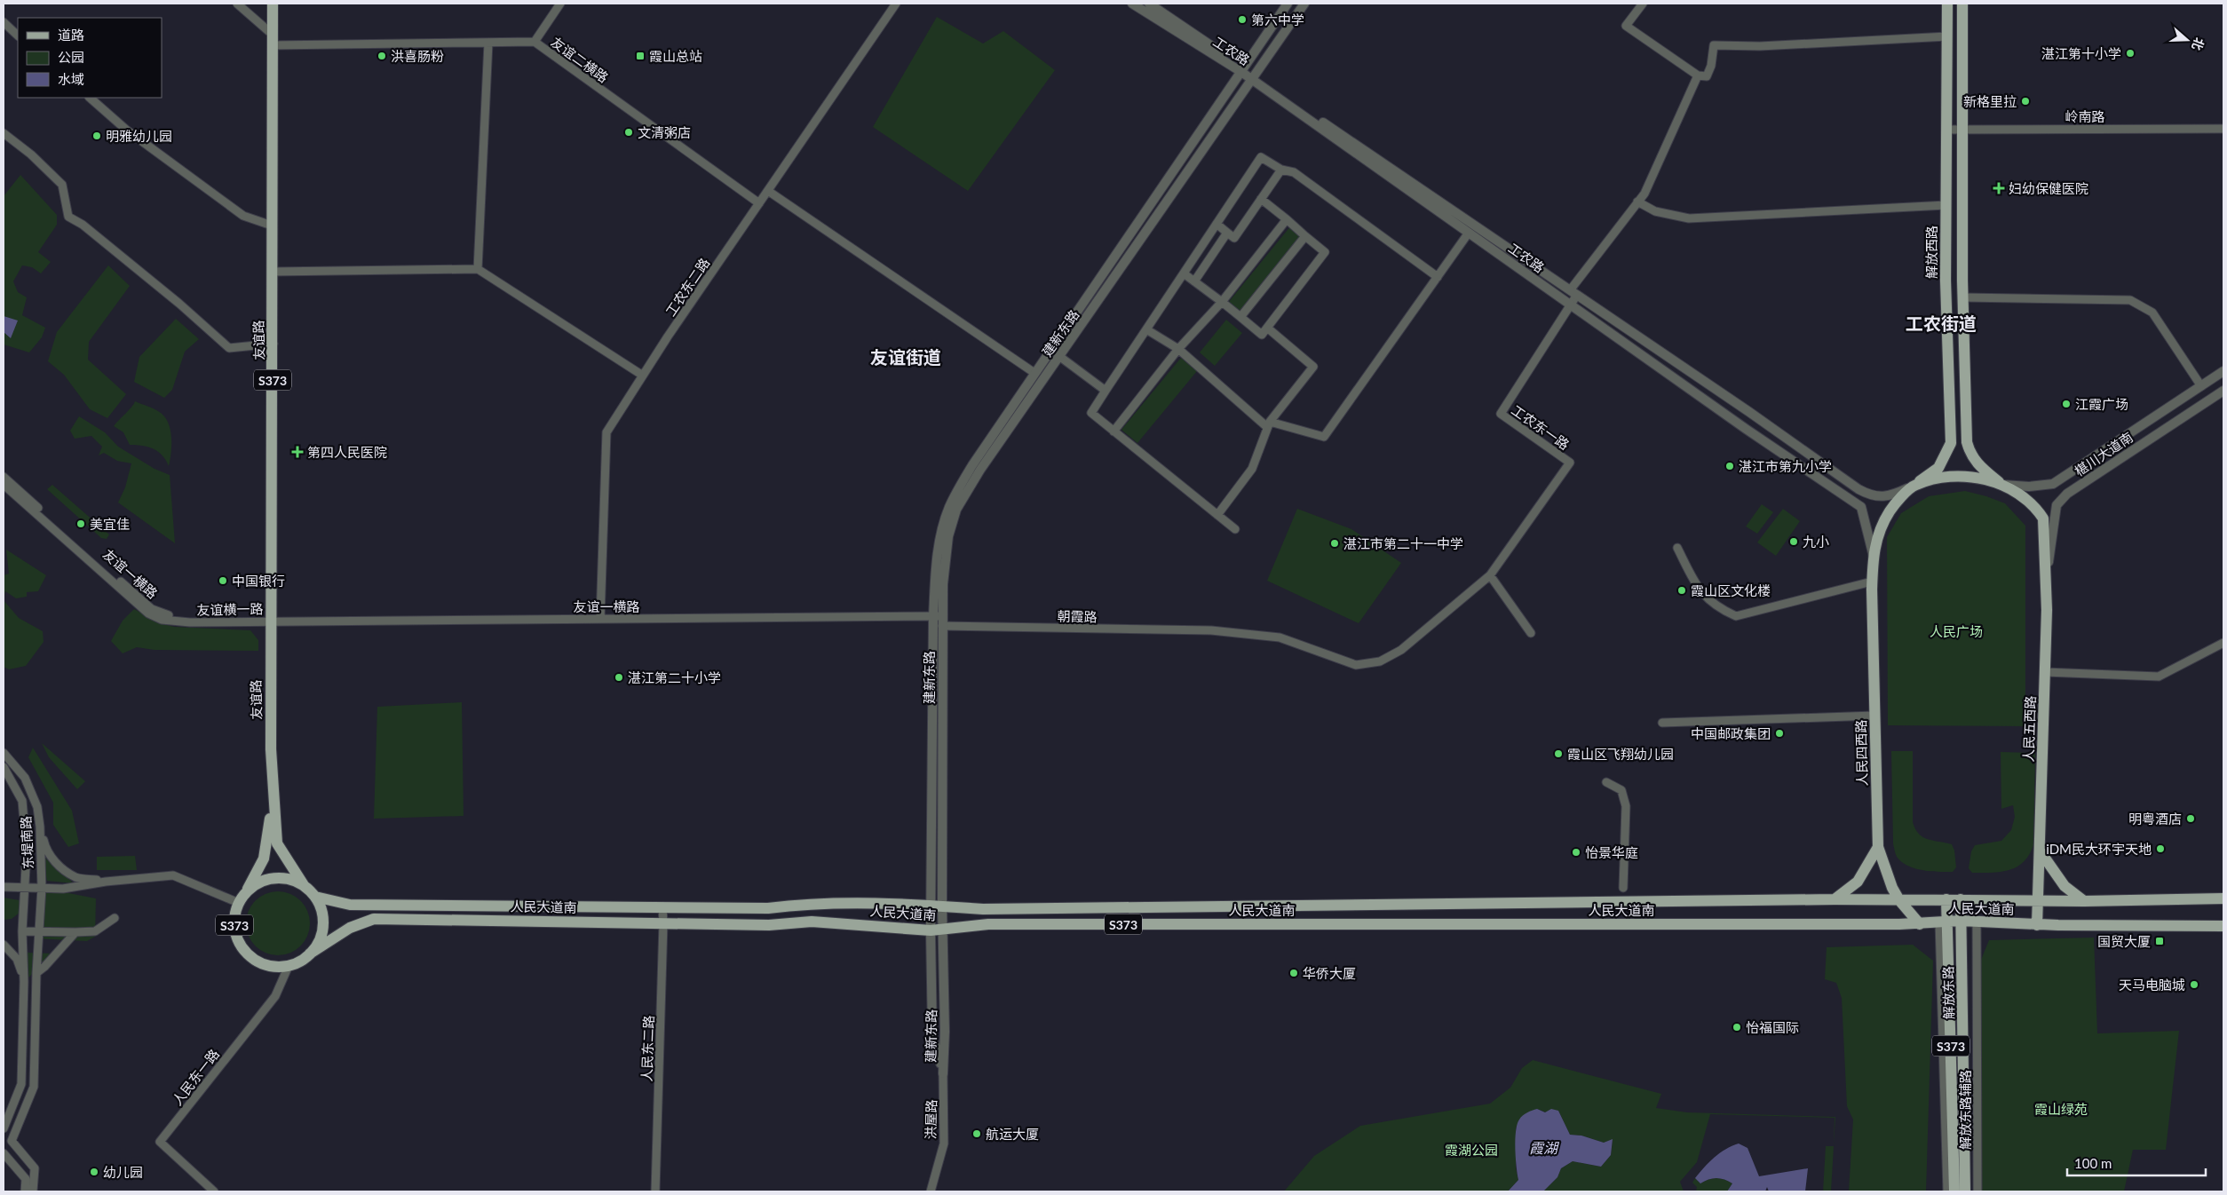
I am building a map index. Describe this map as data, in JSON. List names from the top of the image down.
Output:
{
  "streets": {
    "main road": [
      "解放西路",
      "友谊路",
      "S373",
      "人民五西路",
      "人民四西路",
      "人民大道南",
      "解放东路"
    ],
    "street": [
      "工农路",
      "友谊二横路",
      "岭南路",
      "工农东二路",
      "建新东路",
      "工农东一路",
      "椹川大道南",
      "友谊一横路",
      "友谊横一路",
      "朝霞路",
      "东堤南路",
      "人民东二路",
      "人民东一路",
      "解放东路辅路",
      "洪屋路"
    ]
  },
  "crossings": [
    ["工农路", "解放西路"],
    ["工农路", "建新东路"],
    ["工农路", "工农东一路"],
    ["工农路", "人民四西路"],
    ["友谊二横路", "工农东二路"],
    ["友谊二横路", "友谊路"],
    ["岭南路", "解放西路"],
    ["解放西路", "人民四西路"],
    ["工农东二路", "友谊一横路"],
    ["建新东路", "友谊一横路"],
    ["建新东路", "朝霞路"],
    ["建新东路", "人民大道南"],
    ["建新东路", "洪屋路"],
    ["友谊路", "S373"],
    ["友谊路", "友谊一横路"],
    ["友谊路", "友谊横一路"],
    ["友谊路", "人民大道南"],
    ["友谊路", "人民东一路"],
    ["S373", "人民大道南"],
    ["S373", "人民东一路"],
    ["工农东一路", "朝霞路"],
    ["椹川大道南", "人民五西路"],
    ["友谊一横路", "友谊横一路"],
    ["人民五西路", "人民大道南"],
    ["人民四西路", "人民大道南"],
    ["人民大道南", "解放东路"],
    ["人民大道南", "人民东二路"],
    ["人民大道南", "人民东一路"],
    ["人民大道南", "解放东路辅路"],
    ["解放东路", "解放东路辅路"]
  ],
  "districts": ["工农街道", "友谊街道"],
  "water": ["霞湖"],
  "parks": ["人民广场", "霞山绿苑", "霞湖公园"],
  "places": {
    "other": [
      "第六中学",
      "湛江第十小学",
      "洪喜肠粉",
      "新格里拉",
      "文清粥店",
      "明雅幼儿园",
      "江霞广场",
      "湛江市第九小学",
      "美宜佳",
      "九小",
      "湛江市第二十一中学",
      "中国银行",
      "霞山区文化楼",
      "湛江第二十小学",
      "中国邮政集团",
      "霞山区飞翔幼儿园",
      "明粤酒店",
      "iDM民大环宇天地",
      "怡景华庭",
      "华侨大厦",
      "天马电脑城",
      "怡福国际",
      "航运大厦",
      "幼儿园"
    ],
    "transit": ["霞山总站", "国贸大厦"],
    "health": ["妇幼保健医院", "第四人民医院"]
  },
  "legend": ["道路", "公园", "水域"],
  "scale_bar": "100 m",
  "north": "right"
}
